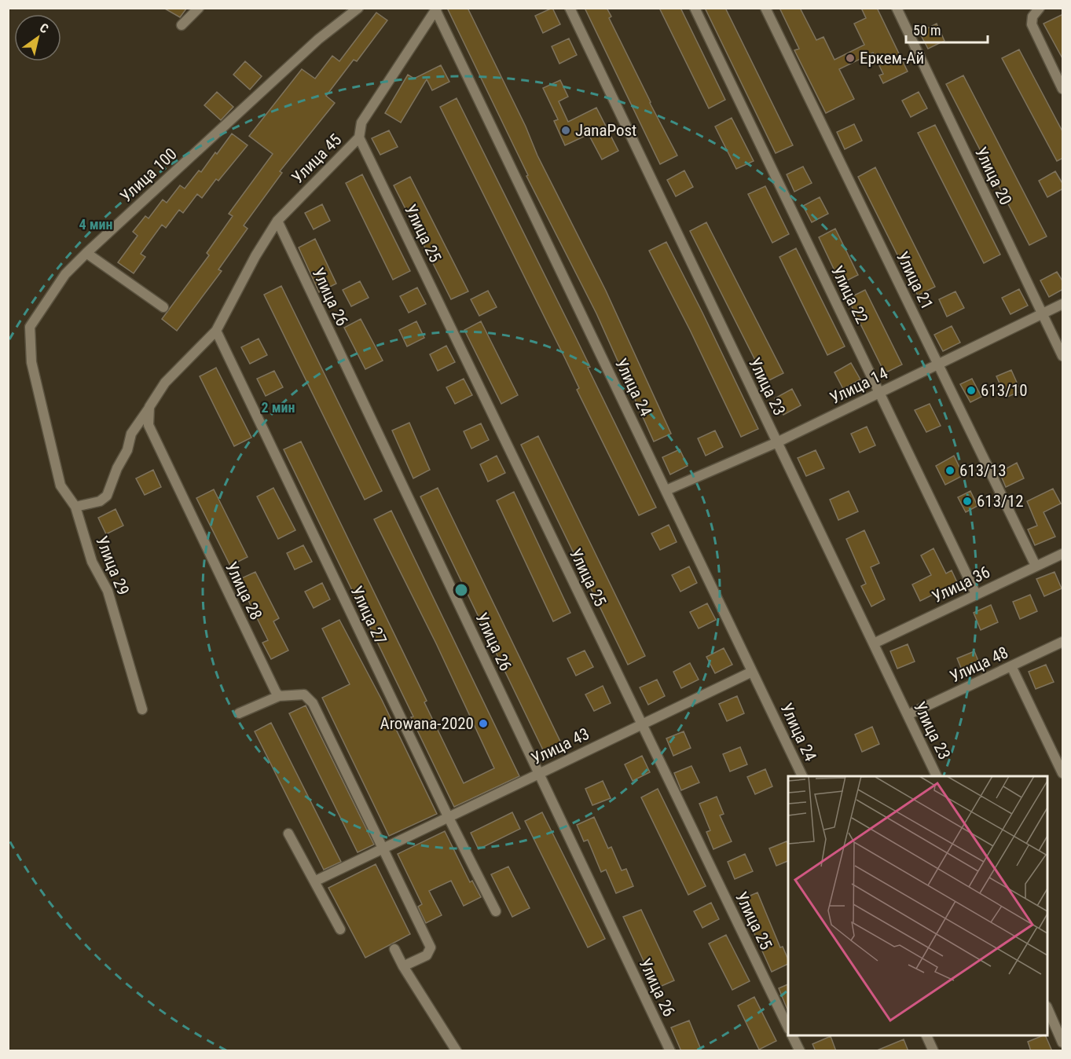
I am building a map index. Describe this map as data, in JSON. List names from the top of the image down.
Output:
{
  "streets": {
    "street": [
      "Улица 45",
      "Улица 100",
      "Улица 20",
      "Улица 25",
      "Улица 21",
      "Улица 22",
      "Улица 26",
      "Улица 14",
      "Улица 23",
      "Улица 24",
      "Улица 29",
      "Улица 36",
      "Улица 28",
      "Улица 27",
      "Улица 48",
      "Улица 43"
    ]
  },
  "crossings": [
    ["Улица 45", "Улица 25"],
    ["Улица 45", "Улица 26"],
    ["Улица 45", "Улица 24"],
    ["Улица 45", "Улица 27"],
    ["Улица 100", "Улица 29"],
    ["Улица 20", "Улица 14"],
    ["Улица 25", "Улица 43"],
    ["Улица 21", "Улица 14"],
    ["Улица 21", "Улица 36"],
    ["Улица 22", "Улица 14"],
    ["Улица 22", "Улица 36"],
    ["Улица 26", "Улица 43"],
    ["Улица 14", "Улица 23"],
    ["Улица 14", "Улица 24"],
    ["Улица 23", "Улица 36"],
    ["Улица 23", "Улица 48"],
    ["Улица 24", "Улица 43"],
    ["Улица 27", "Улица 43"]
  ],
  "places": [
    "Еркем-Ай",
    "JanaPost",
    "613/10",
    "613/13",
    "613/12",
    "Arowana-2020"
  ],
  "scale_bar": "50 m",
  "north": "top right",
  "rings": ["4 мин", "2 мин"]
}
